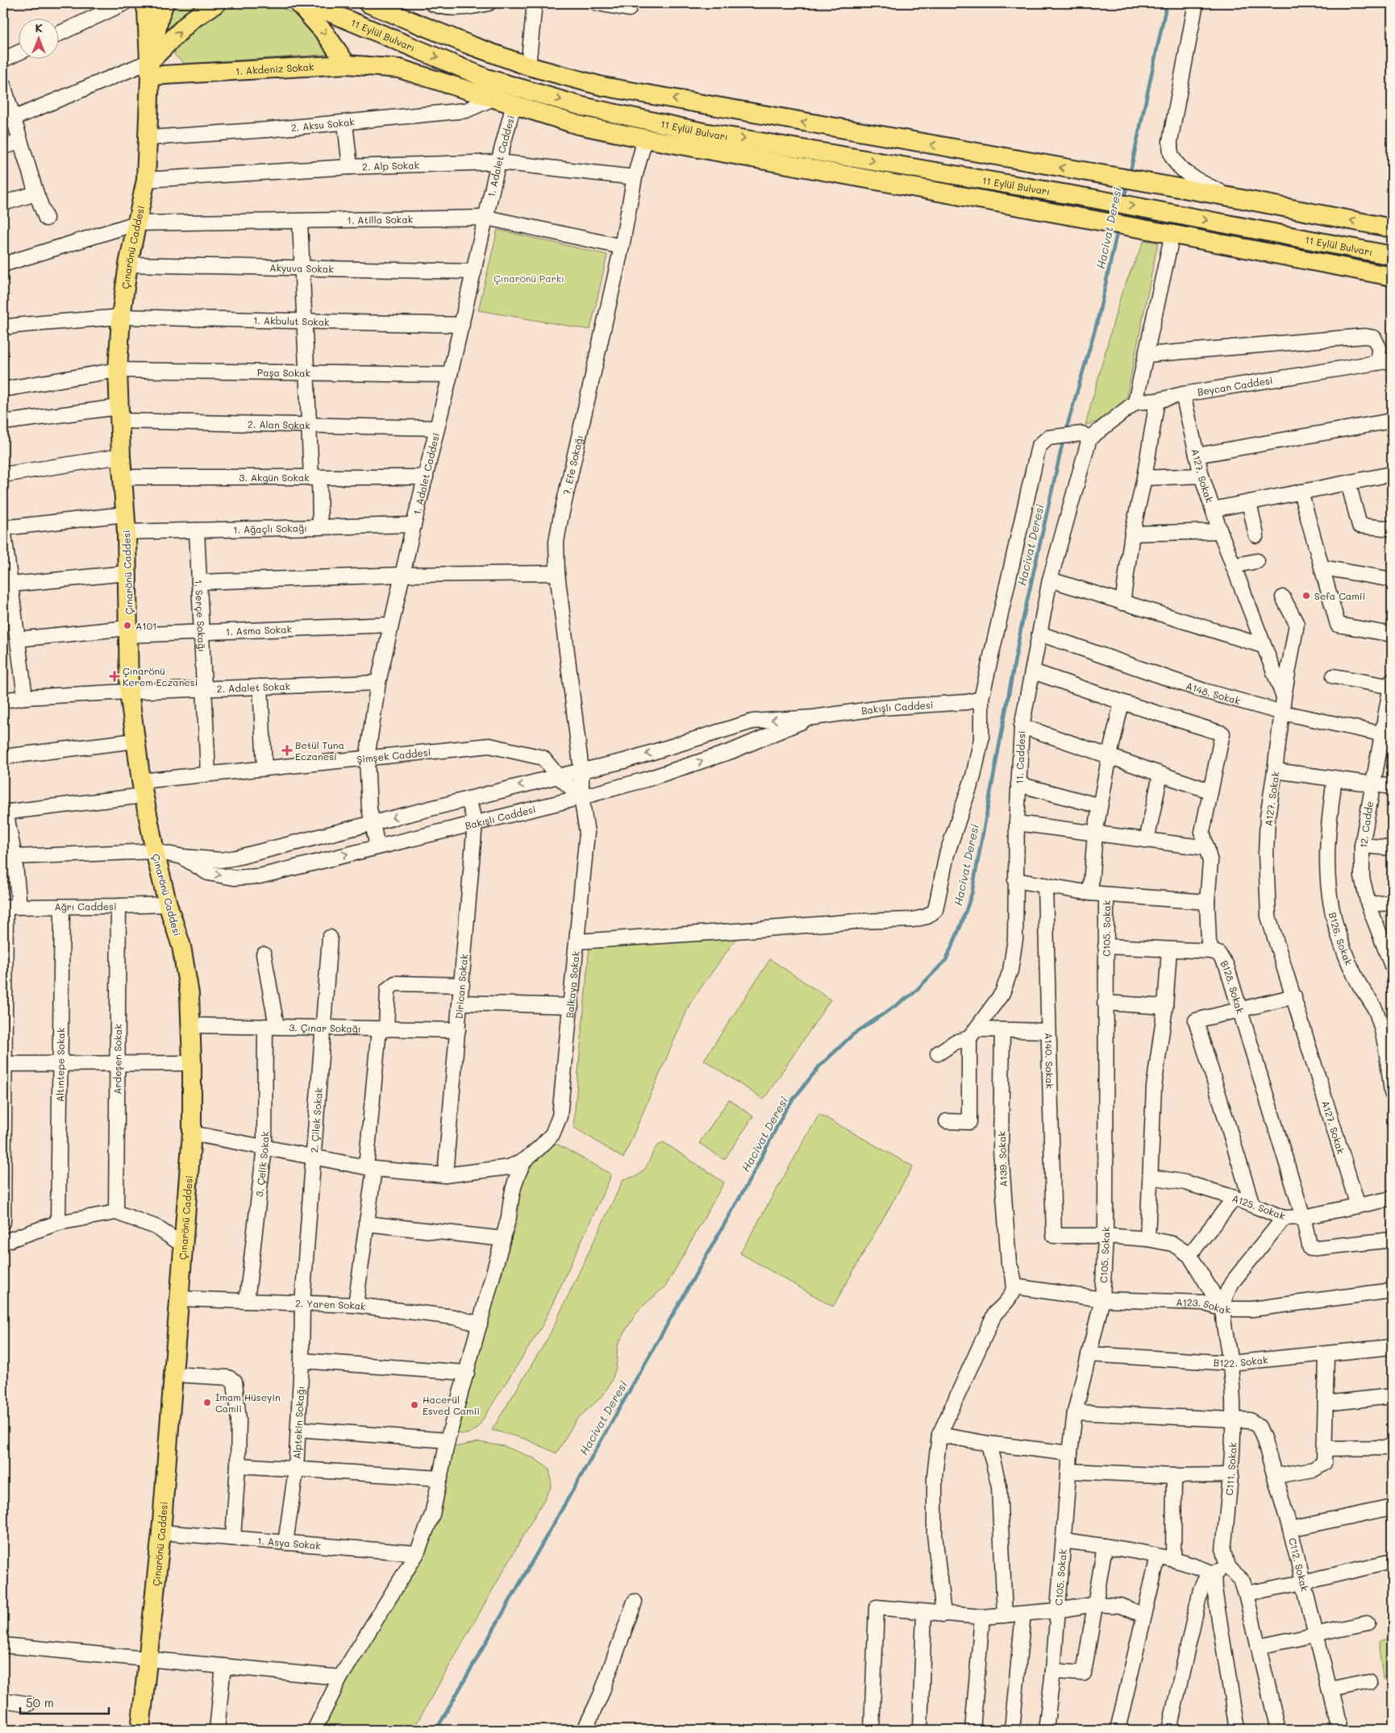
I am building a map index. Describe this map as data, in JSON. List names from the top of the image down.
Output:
{
  "streets": {
    "main road": ["11 Eylül Bulvarı", "1. Akdeniz Sokak", "Çınarönü Caddesi"],
    "street": [
      "2. Aksu Sokak",
      "1. Adalet Caddesi",
      "2. Alp Sokak",
      "1. Atilla Sokak",
      "Akyuva Sokak",
      "1. Akbulut Sokak",
      "Paşa Sokak",
      "Beycan Caddesi",
      "2. Alan Sokak",
      "7. Efe Sokağı",
      "A127. Sokak",
      "3. Akgün Sokak",
      "1. Ağaçlı Sokağı",
      "1. Serçe Sokağı",
      "1. Asma Sokak",
      "2. Adalet Sokak",
      "A148. Sokak",
      "Bakışlı Caddesi",
      "Şimşek Caddesi",
      "11. Caddesi",
      "12. Cadde",
      "Ağrı Caddesi",
      "C105. Sokak",
      "B126. Sokak",
      "Balkaya Sokak",
      "Dirican Sokak",
      "B128. Sokak",
      "3. Çınar Sokağı",
      "Ardeşen Sokak",
      "A140. Sokak",
      "Altıntepe Sokak",
      "2. Çilek Sokak",
      "A139. Sokak",
      "3. Çelik Sokak",
      "A125. Sokak",
      "2. Yaren Sokak",
      "A123. Sokak",
      "B122. Sokak",
      "Alptekin Sokağı",
      "C111. Sokak",
      "1. Asya Sokak",
      "C112. Sokak"
    ]
  },
  "crossings": [
    ["1. Akdeniz Sokak", "2. Aksu Sokak"],
    ["1. Akdeniz Sokak", "1. Adalet Caddesi"],
    ["1. Akdeniz Sokak", "Çınarönü Caddesi"],
    ["1. Akdeniz Sokak", "7. Efe Sokağı"],
    ["2. Aksu Sokak", "Çınarönü Caddesi"],
    ["1. Adalet Caddesi", "2. Alp Sokak"],
    ["1. Adalet Caddesi", "1. Atilla Sokak"],
    ["1. Adalet Caddesi", "Akyuva Sokak"],
    ["1. Adalet Caddesi", "1. Akbulut Sokak"],
    ["1. Adalet Caddesi", "Paşa Sokak"],
    ["1. Adalet Caddesi", "2. Alan Sokak"],
    ["1. Adalet Caddesi", "3. Akgün Sokak"],
    ["1. Adalet Caddesi", "1. Ağaçlı Sokağı"],
    ["1. Adalet Caddesi", "1. Asma Sokak"],
    ["1. Adalet Caddesi", "2. Adalet Sokak"],
    ["1. Adalet Caddesi", "Bakışlı Caddesi"],
    ["1. Adalet Caddesi", "Şimşek Caddesi"],
    ["2. Alp Sokak", "Çınarönü Caddesi"],
    ["2. Alp Sokak", "7. Efe Sokağı"],
    ["1. Atilla Sokak", "Çınarönü Caddesi"],
    ["1. Atilla Sokak", "7. Efe Sokağı"],
    ["Çınarönü Caddesi", "Akyuva Sokak"],
    ["Çınarönü Caddesi", "1. Akbulut Sokak"],
    ["Çınarönü Caddesi", "Paşa Sokak"],
    ["Çınarönü Caddesi", "2. Alan Sokak"],
    ["Çınarönü Caddesi", "3. Akgün Sokak"],
    ["Çınarönü Caddesi", "1. Ağaçlı Sokağı"],
    ["Çınarönü Caddesi", "1. Asma Sokak"],
    ["Çınarönü Caddesi", "2. Adalet Sokak"],
    ["Çınarönü Caddesi", "Bakışlı Caddesi"],
    ["Çınarönü Caddesi", "Şimşek Caddesi"],
    ["Çınarönü Caddesi", "Ağrı Caddesi"],
    ["Çınarönü Caddesi", "3. Çınar Sokağı"],
    ["Çınarönü Caddesi", "2. Yaren Sokak"],
    ["Çınarönü Caddesi", "1. Asya Sokak"],
    ["Beycan Caddesi", "A127. Sokak"],
    ["7. Efe Sokağı", "Bakışlı Caddesi"],
    ["7. Efe Sokağı", "Şimşek Caddesi"],
    ["7. Efe Sokağı", "Balkaya Sokak"],
    ["A127. Sokak", "A148. Sokak"],
    ["A127. Sokak", "A125. Sokak"],
    ["1. Ağaçlı Sokağı", "1. Serçe Sokağı"],
    ["1. Serçe Sokağı", "1. Asma Sokak"],
    ["1. Serçe Sokağı", "2. Adalet Sokak"],
    ["1. Serçe Sokağı", "Şimşek Caddesi"],
    ["A148. Sokak", "11. Caddesi"],
    ["A148. Sokak", "12. Cadde"],
    ["Bakışlı Caddesi", "Şimşek Caddesi"],
    ["Bakışlı Caddesi", "Balkaya Sokak"],
    ["Bakışlı Caddesi", "Dirican Sokak"],
    ["Şimşek Caddesi", "Balkaya Sokak"],
    ["Ağrı Caddesi", "Ardeşen Sokak"],
    ["Ağrı Caddesi", "Altıntepe Sokak"],
    ["C105. Sokak", "A140. Sokak"],
    ["C105. Sokak", "A123. Sokak"],
    ["C105. Sokak", "B122. Sokak"],
    ["C105. Sokak", "C112. Sokak"],
    ["Dirican Sokak", "3. Çınar Sokağı"],
    ["B128. Sokak", "A125. Sokak"],
    ["3. Çınar Sokağı", "2. Çilek Sokak"],
    ["3. Çınar Sokağı", "3. Çelik Sokak"],
    ["2. Çilek Sokak", "2. Yaren Sokak"],
    ["2. Çilek Sokak", "Alptekin Sokağı"],
    ["A139. Sokak", "A123. Sokak"],
    ["3. Çelik Sokak", "2. Yaren Sokak"],
    ["A125. Sokak", "C111. Sokak"],
    ["2. Yaren Sokak", "Alptekin Sokağı"],
    ["A123. Sokak", "C111. Sokak"],
    ["B122. Sokak", "C111. Sokak"],
    ["Alptekin Sokağı", "1. Asya Sokak"],
    ["C111. Sokak", "C112. Sokak"]
  ],
  "water": ["Hacivat Deresi"],
  "parks": ["Çınarönü Parkı"],
  "places": {
    "other": [
      "Sefa Camii",
      "A101",
      "İmam Hüseyin Camii",
      "Hacerül Esved Camii"
    ],
    "health": ["Çınarönü Kerem Eczanesi", "Betül Tuna Eczanesi"]
  },
  "scale_bar": "50 m",
  "north": "top"
}
